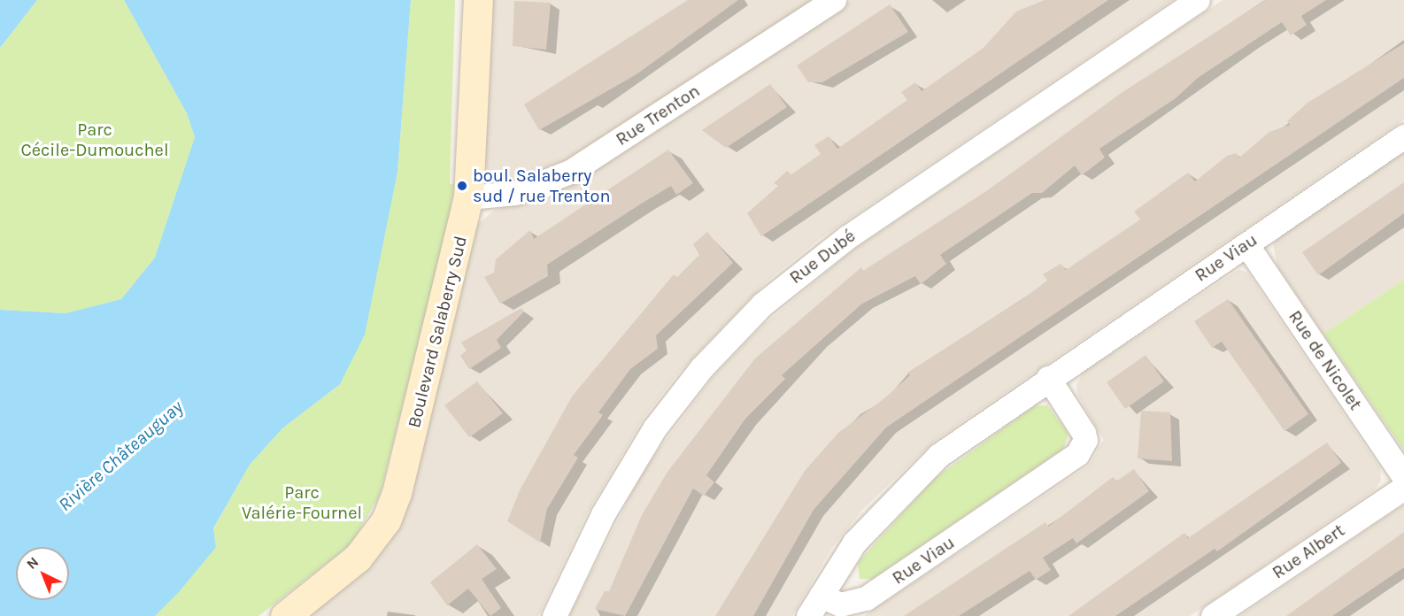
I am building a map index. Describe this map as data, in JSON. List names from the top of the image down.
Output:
{
  "streets": {
    "street": [
      "Rue Trenton",
      "Rue Dubé",
      "Rue Viau",
      "Boulevard Salaberry Sud",
      "Rue de Nicolet",
      "Rue Albert"
    ]
  },
  "crossings": [
    ["Rue Trenton", "Boulevard Salaberry Sud"],
    ["Rue Viau", "Rue de Nicolet"]
  ],
  "water": ["Rivière Châteauguay"],
  "parks": ["Parc Cécile-Dumouchel", "Parc Valérie-Fournel"],
  "places": ["boul. Salaberry sud / rue Trenton"],
  "north": "top left"
}
